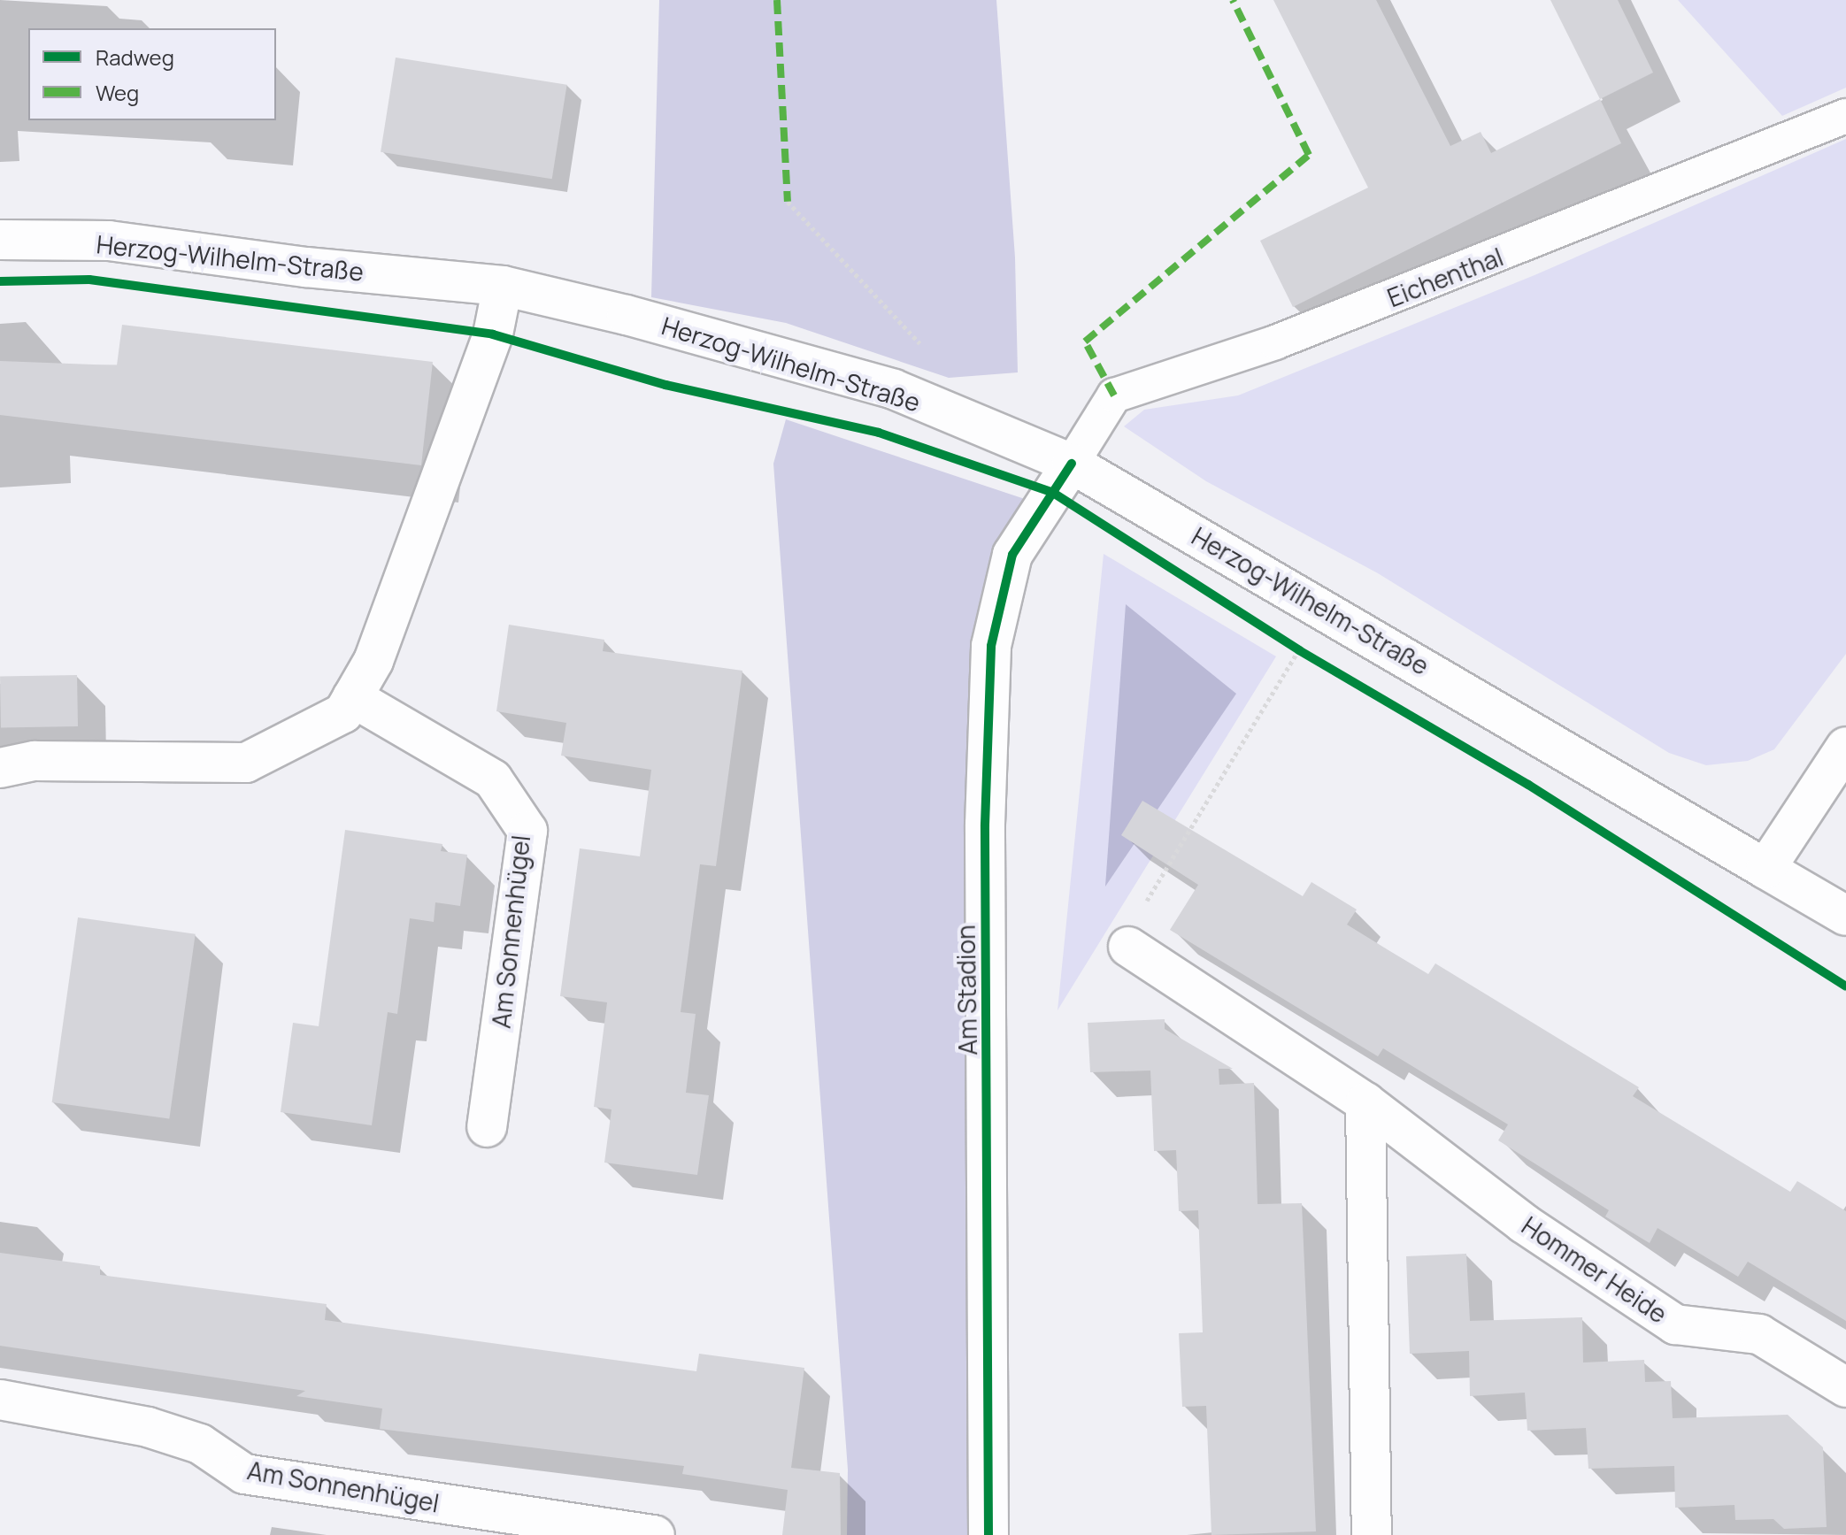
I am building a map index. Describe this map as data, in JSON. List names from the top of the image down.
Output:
{
  "streets": {
    "street": [
      "Herzog-Wilhelm-Straße",
      "Am Sonnenhügel",
      "Am Stadion",
      "Hommer Heide"
    ],
    "lane": ["Eichenthal"]
  },
  "crossings": [
    ["Herzog-Wilhelm-Straße", "Eichenthal"],
    ["Herzog-Wilhelm-Straße", "Am Stadion"],
    ["Eichenthal", "Am Stadion"]
  ],
  "legend": ["Radweg", "Weg"]
}
